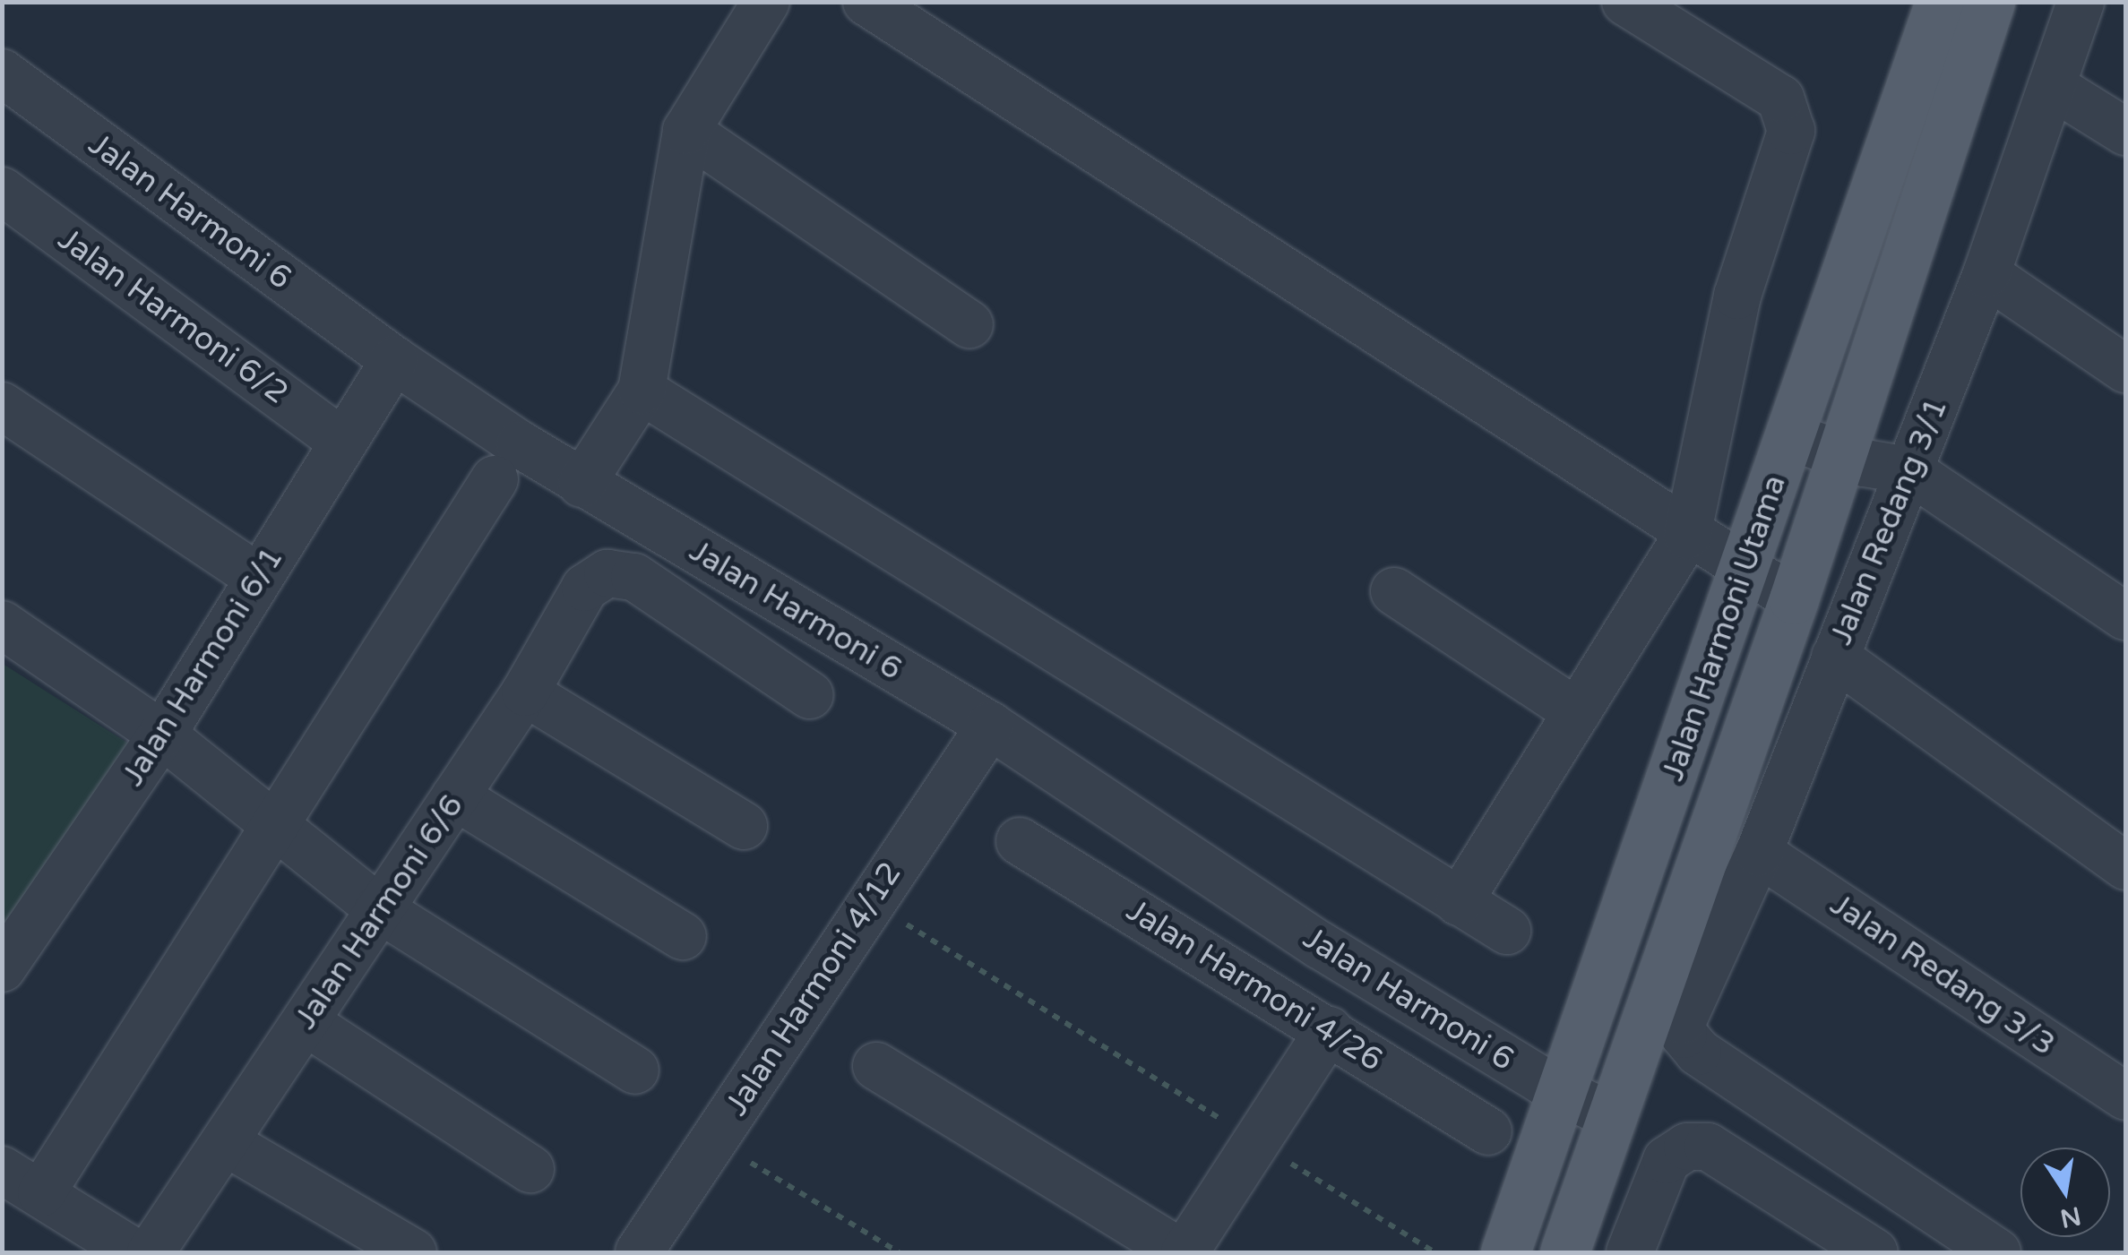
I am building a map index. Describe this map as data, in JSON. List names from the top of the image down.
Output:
{
  "streets": {
    "main road": ["Jalan Harmoni Utama"],
    "street": [
      "Jalan Harmoni 6",
      "Jalan Harmoni 6/2",
      "Jalan Redang 3/1",
      "Jalan Harmoni 6/1",
      "Jalan Harmoni 6/6",
      "Jalan Redang 3/3",
      "Jalan Harmoni 4/26",
      "Jalan Harmoni 4/12"
    ]
  },
  "crossings": [
    ["Jalan Harmoni 6", "Jalan Harmoni Utama"],
    ["Jalan Harmoni 6", "Jalan Harmoni 6/1"],
    ["Jalan Harmoni 6", "Jalan Harmoni 4/12"],
    ["Jalan Harmoni 6/2", "Jalan Harmoni 6/1"],
    ["Jalan Redang 3/1", "Jalan Redang 3/3"]
  ],
  "north": "bottom"
}
